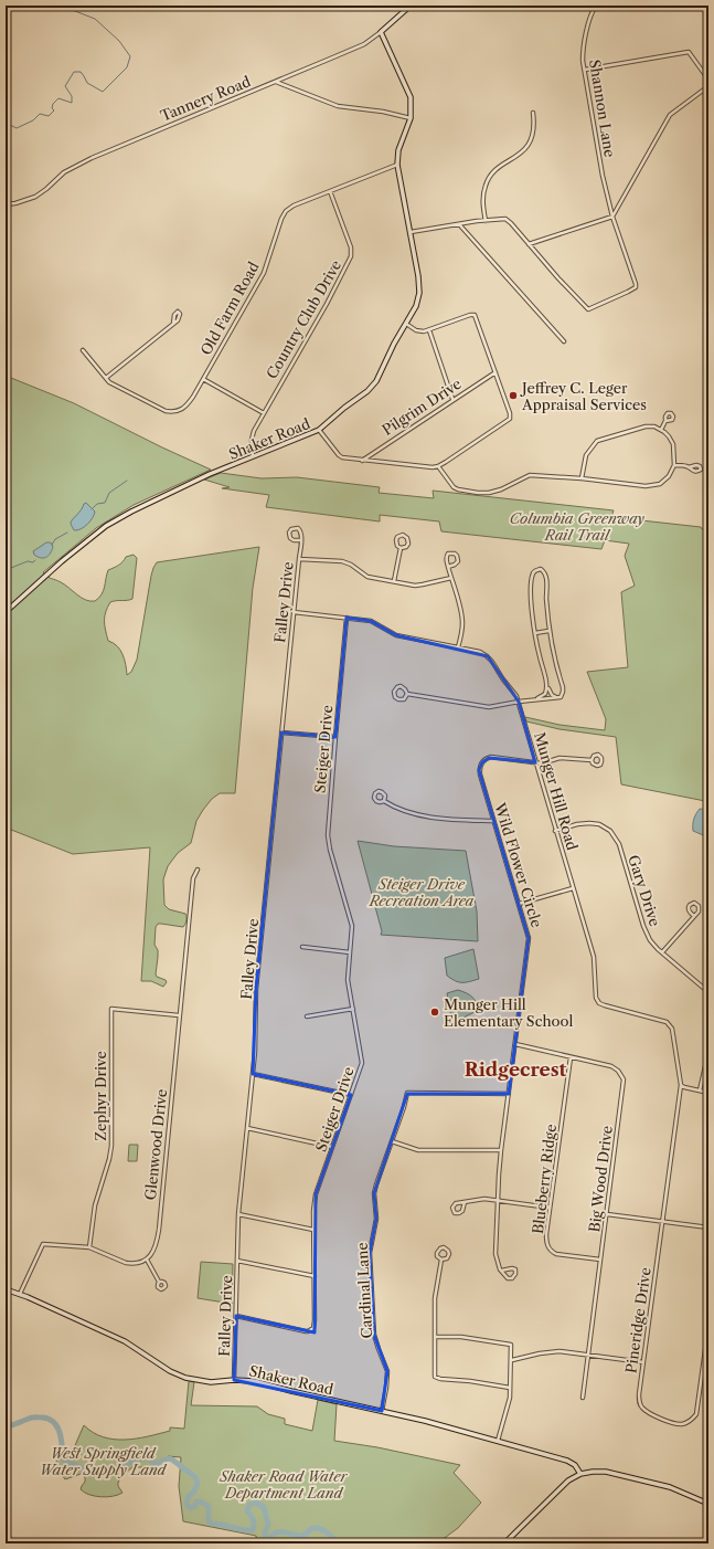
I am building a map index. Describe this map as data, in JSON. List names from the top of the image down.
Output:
{
  "streets": {
    "street": [
      "Tannery Road",
      "Shannon Lane",
      "Old Farm Road",
      "Country Club Drive",
      "Pilgrim Drive",
      "Shaker Road",
      "Falley Drive",
      "Steiger Drive",
      "Munger Hill Road",
      "Wild Flower Circle",
      "Gary Drive",
      "Zephyr Drive",
      "Glenwood Drive",
      "Blueberry Ridge",
      "Big Wood Drive",
      "Cardinal Lane",
      "Pineridge Drive"
    ]
  },
  "crossings": [
    ["Tannery Road", "Shaker Road"],
    ["Old Farm Road", "Country Club Drive"],
    ["Old Farm Road", "Shaker Road"],
    ["Country Club Drive", "Shaker Road"],
    ["Shaker Road", "Falley Drive"],
    ["Shaker Road", "Cardinal Lane"],
    ["Falley Drive", "Steiger Drive"],
    ["Falley Drive", "Munger Hill Road"],
    ["Steiger Drive", "Munger Hill Road"],
    ["Munger Hill Road", "Wild Flower Circle"],
    ["Munger Hill Road", "Gary Drive"],
    ["Munger Hill Road", "Pineridge Drive"],
    ["Wild Flower Circle", "Big Wood Drive"],
    ["Wild Flower Circle", "Cardinal Lane"],
    ["Zephyr Drive", "Glenwood Drive"],
    ["Blueberry Ridge", "Big Wood Drive"]
  ],
  "districts": ["Ridgecrest"],
  "parks": [
    "Columbia Greenway Rail Trail",
    "Steiger Drive Recreation Area",
    "West Springfield Water Supply Land",
    "Shaker Road Water Department Land"
  ],
  "places": ["Jeffrey C. Leger Appraisal Services", "Munger Hill Elementary School"]
}
